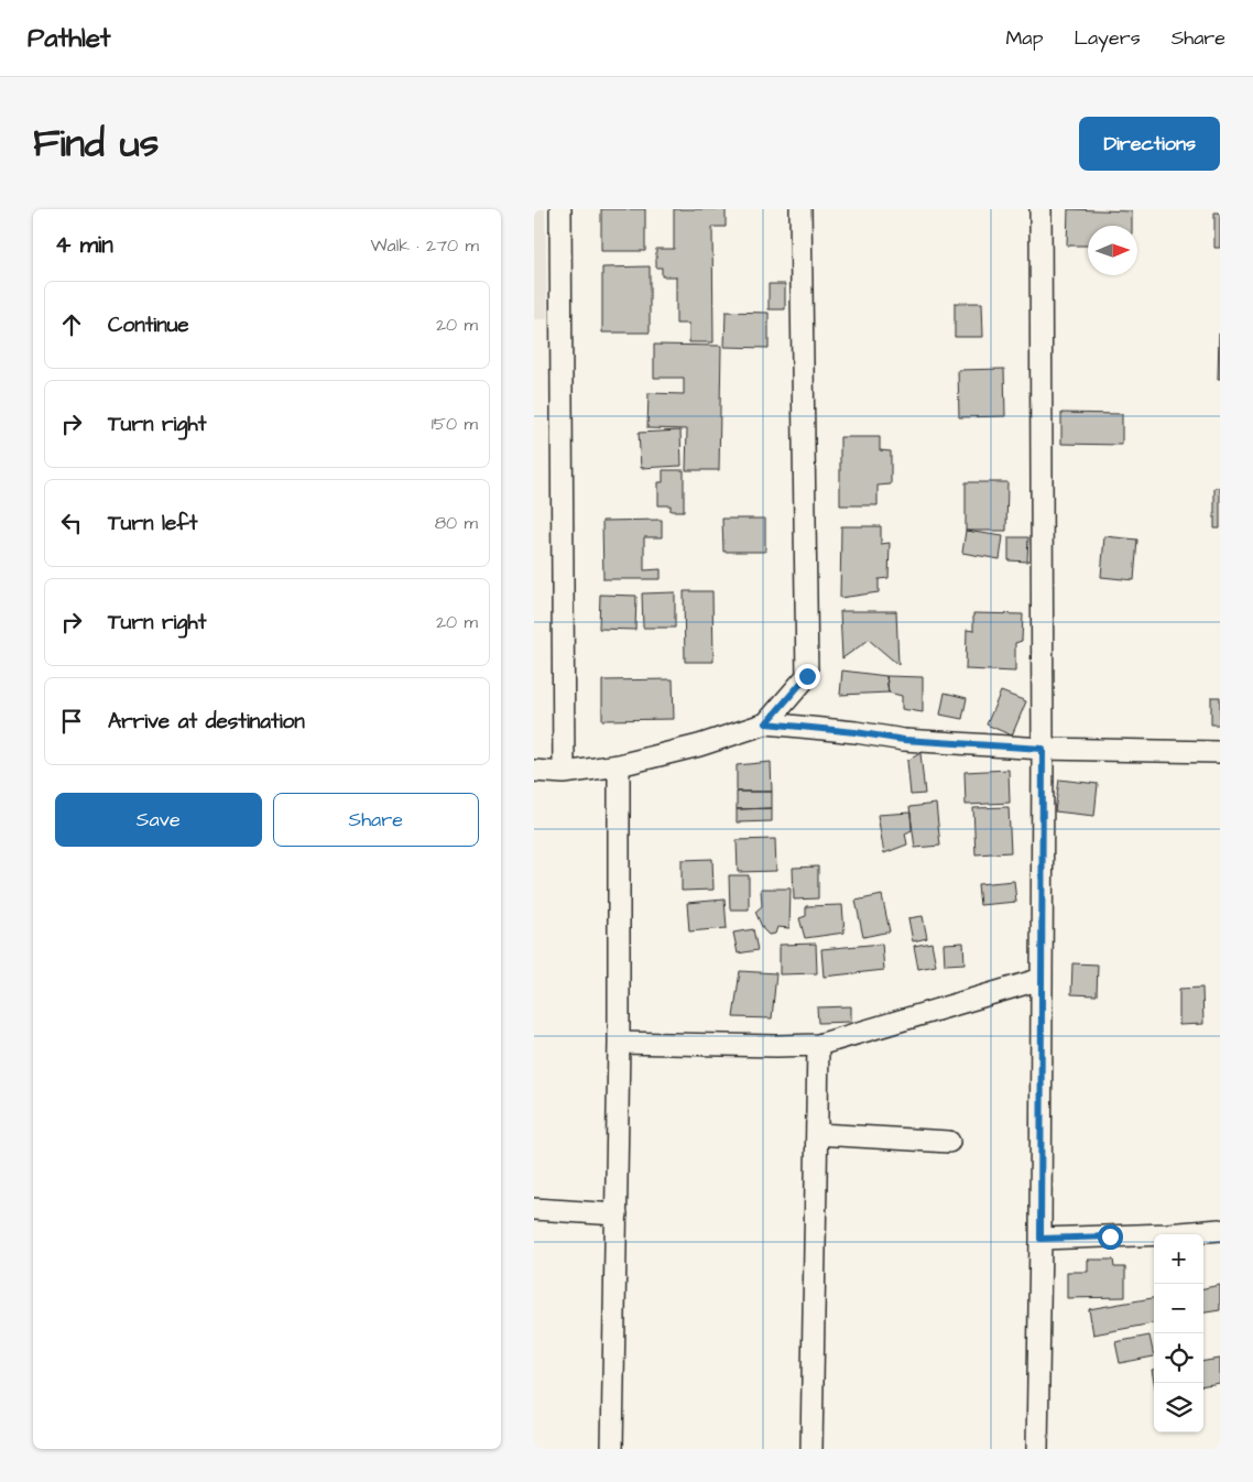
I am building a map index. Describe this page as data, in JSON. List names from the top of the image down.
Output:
{
  "north": "right",
  "page": {
    "header": "Pathlet",
    "nav": ["Map", "Layers", "Share"],
    "title": "Find us",
    "buttons": [
      "Directions",
      ["Save", "Share"]
    ],
    "heading": ["4 min", "Walk · 270 m"],
    "list": [
      ["Continue", "20 m"],
      ["Turn right", "150 m"],
      ["Turn left", "80 m"],
      ["Turn right", "20 m"],
      "Arrive at destination"
    ],
    "map_buttons": ["+", "−"]
  }
}
